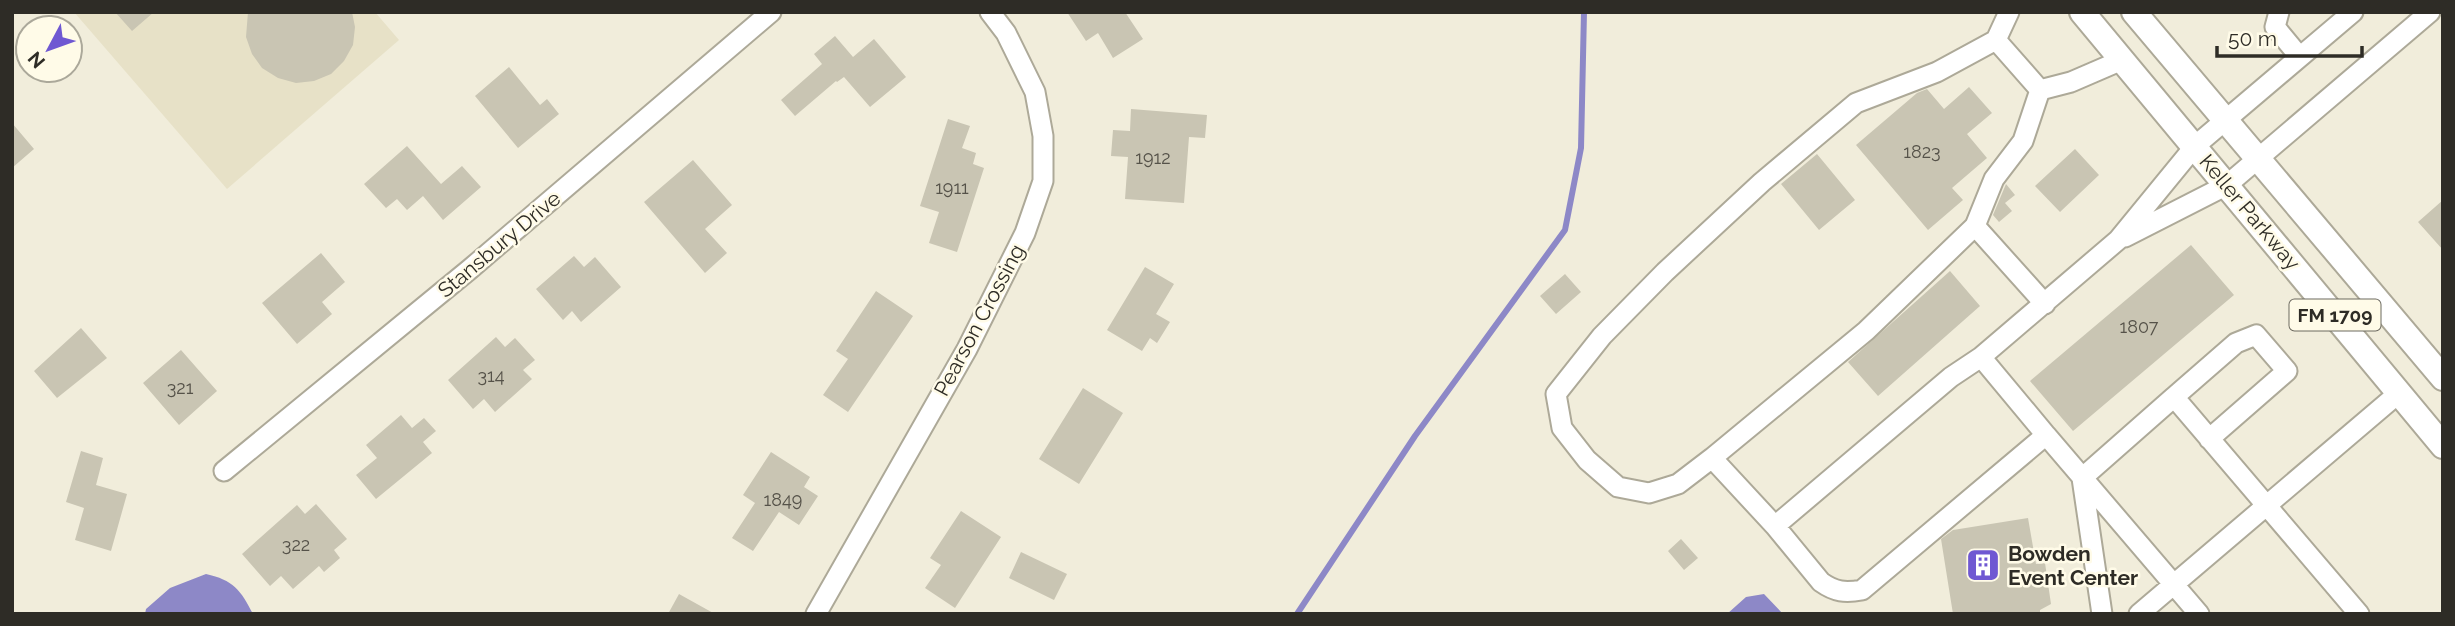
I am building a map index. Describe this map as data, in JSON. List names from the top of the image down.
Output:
{
  "streets": {
    "main road": ["Keller Parkway", "FM 1709"],
    "street": ["Stansbury Drive", "Pearson Crossing"]
  },
  "places": {
    "building": ["Bowden Event Center"]
  },
  "house_numbers": [
    "1823",
    "1912",
    "1911",
    "1807",
    "314",
    "321",
    "1849",
    "322"
  ],
  "scale_bar": "50 m",
  "north": "bottom left"
}
